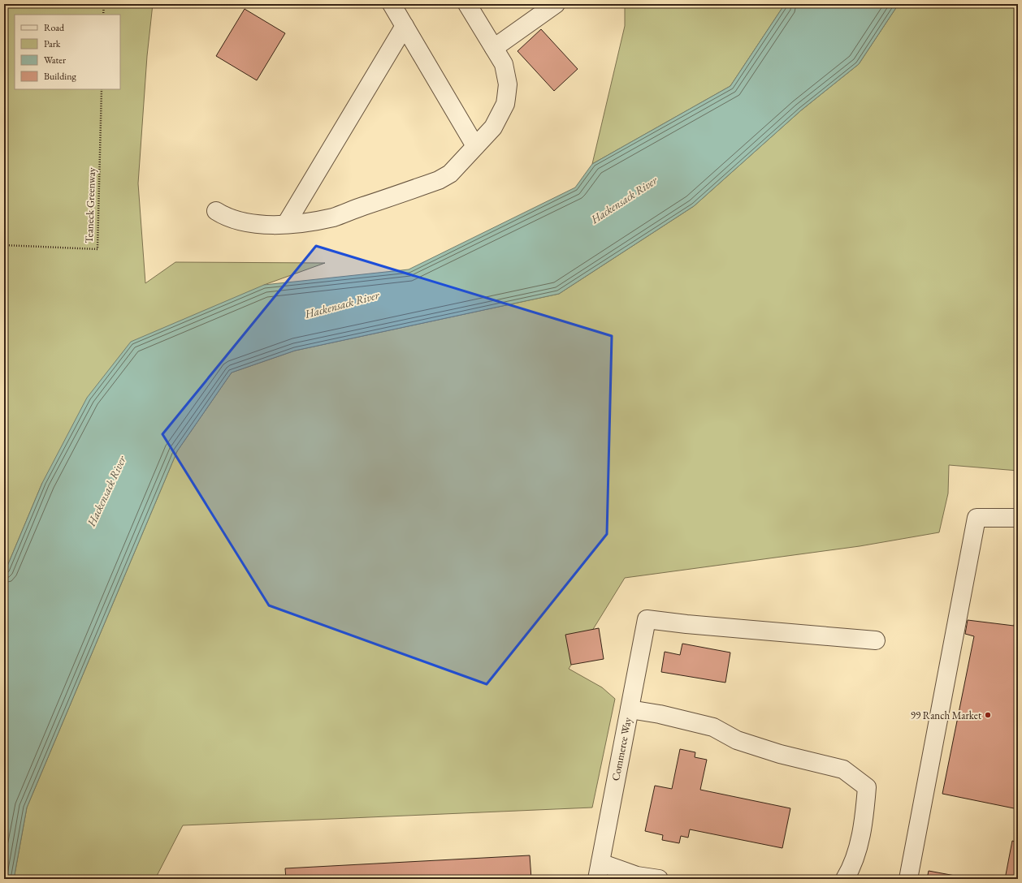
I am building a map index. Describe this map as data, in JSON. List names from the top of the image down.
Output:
{
  "streets": {
    "street": ["Commerce Way"],
    "path": ["Teaneck Greenway"]
  },
  "water": ["Hackensack River"],
  "places": ["99 Ranch Market"],
  "legend": [
    "Road",
    "Park",
    "Water",
    "Building"
  ]
}
